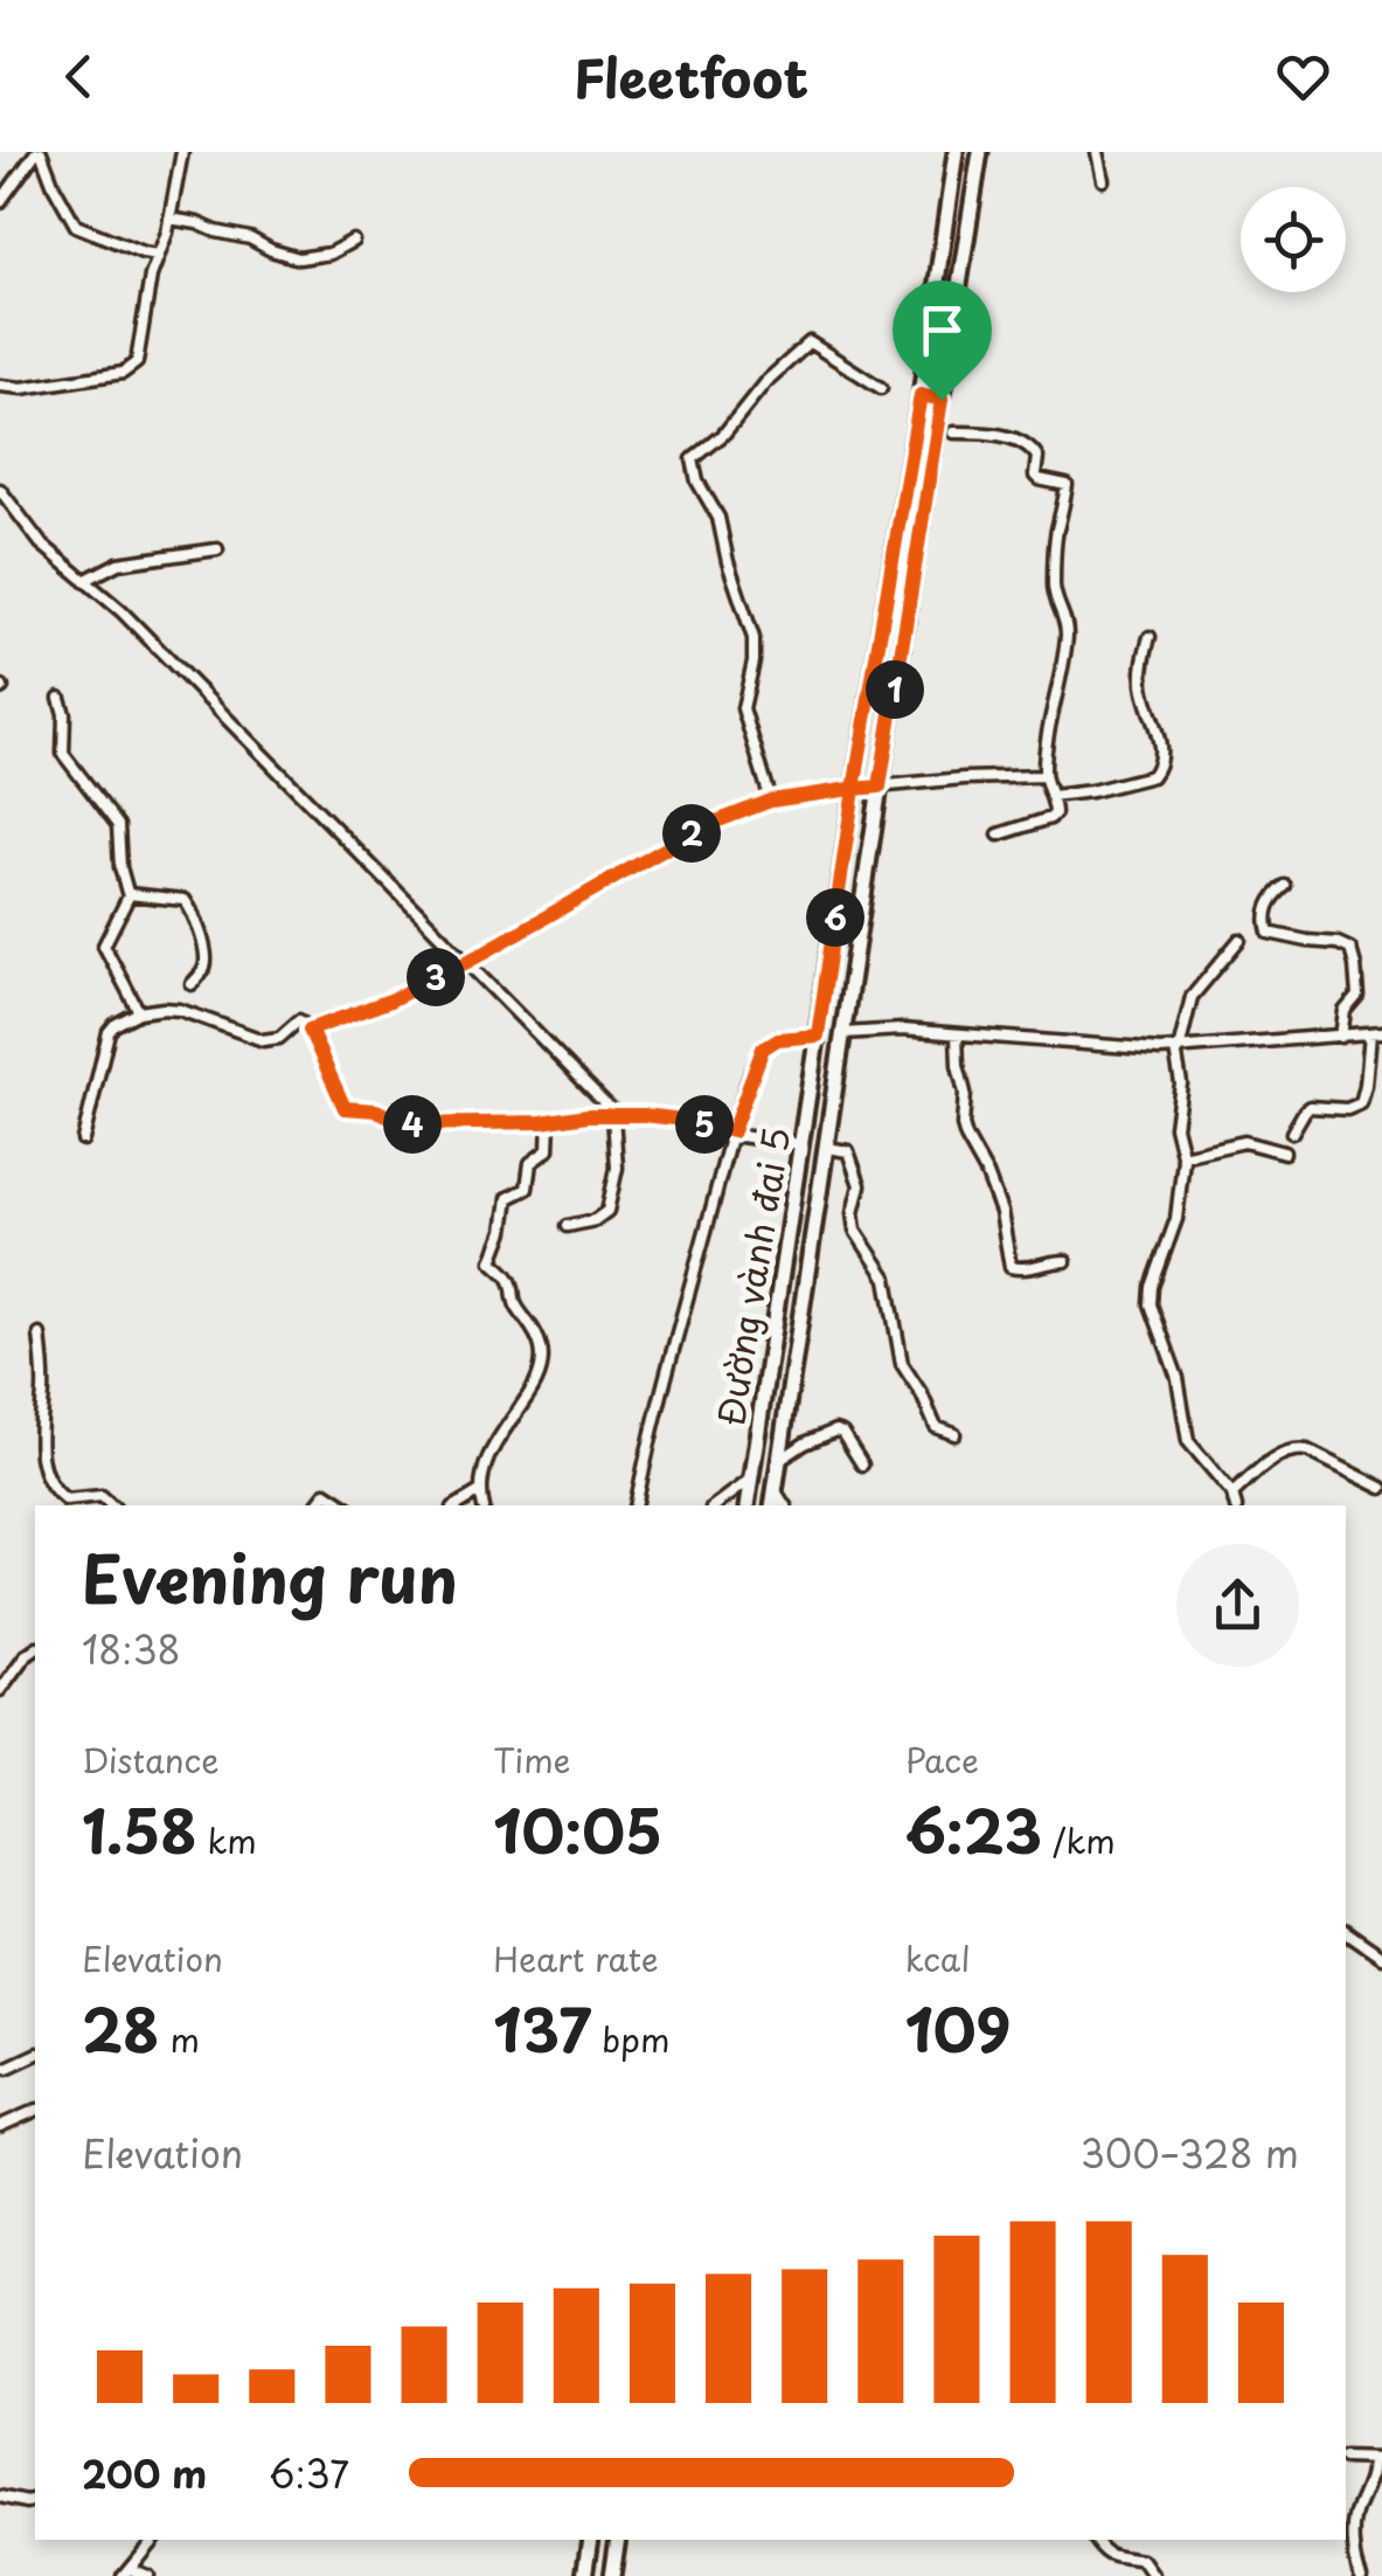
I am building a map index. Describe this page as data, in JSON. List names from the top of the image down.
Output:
{
  "streets": {
    "main road": ["Đường vành đai 5"]
  },
  "page": {
    "header": "Fleetfoot",
    "pins": [
      "1",
      "2",
      "6",
      "3",
      "4",
      "5"
    ],
    "heading": ["Evening run", "18:38"],
    "stats": [
      ["Distance", "1.58 km"],
      ["Time", "10:05"],
      ["Pace", "6:23 /km"],
      ["Elevation", "28 m"],
      ["Heart rate", "137 bpm"],
      ["kcal", "109"]
    ],
    "chart": ["Elevation", "300–328 m"],
    "list": [
      {
        "name": "200 m",
        "note": "6:37"
      }
    ]
  }
}
